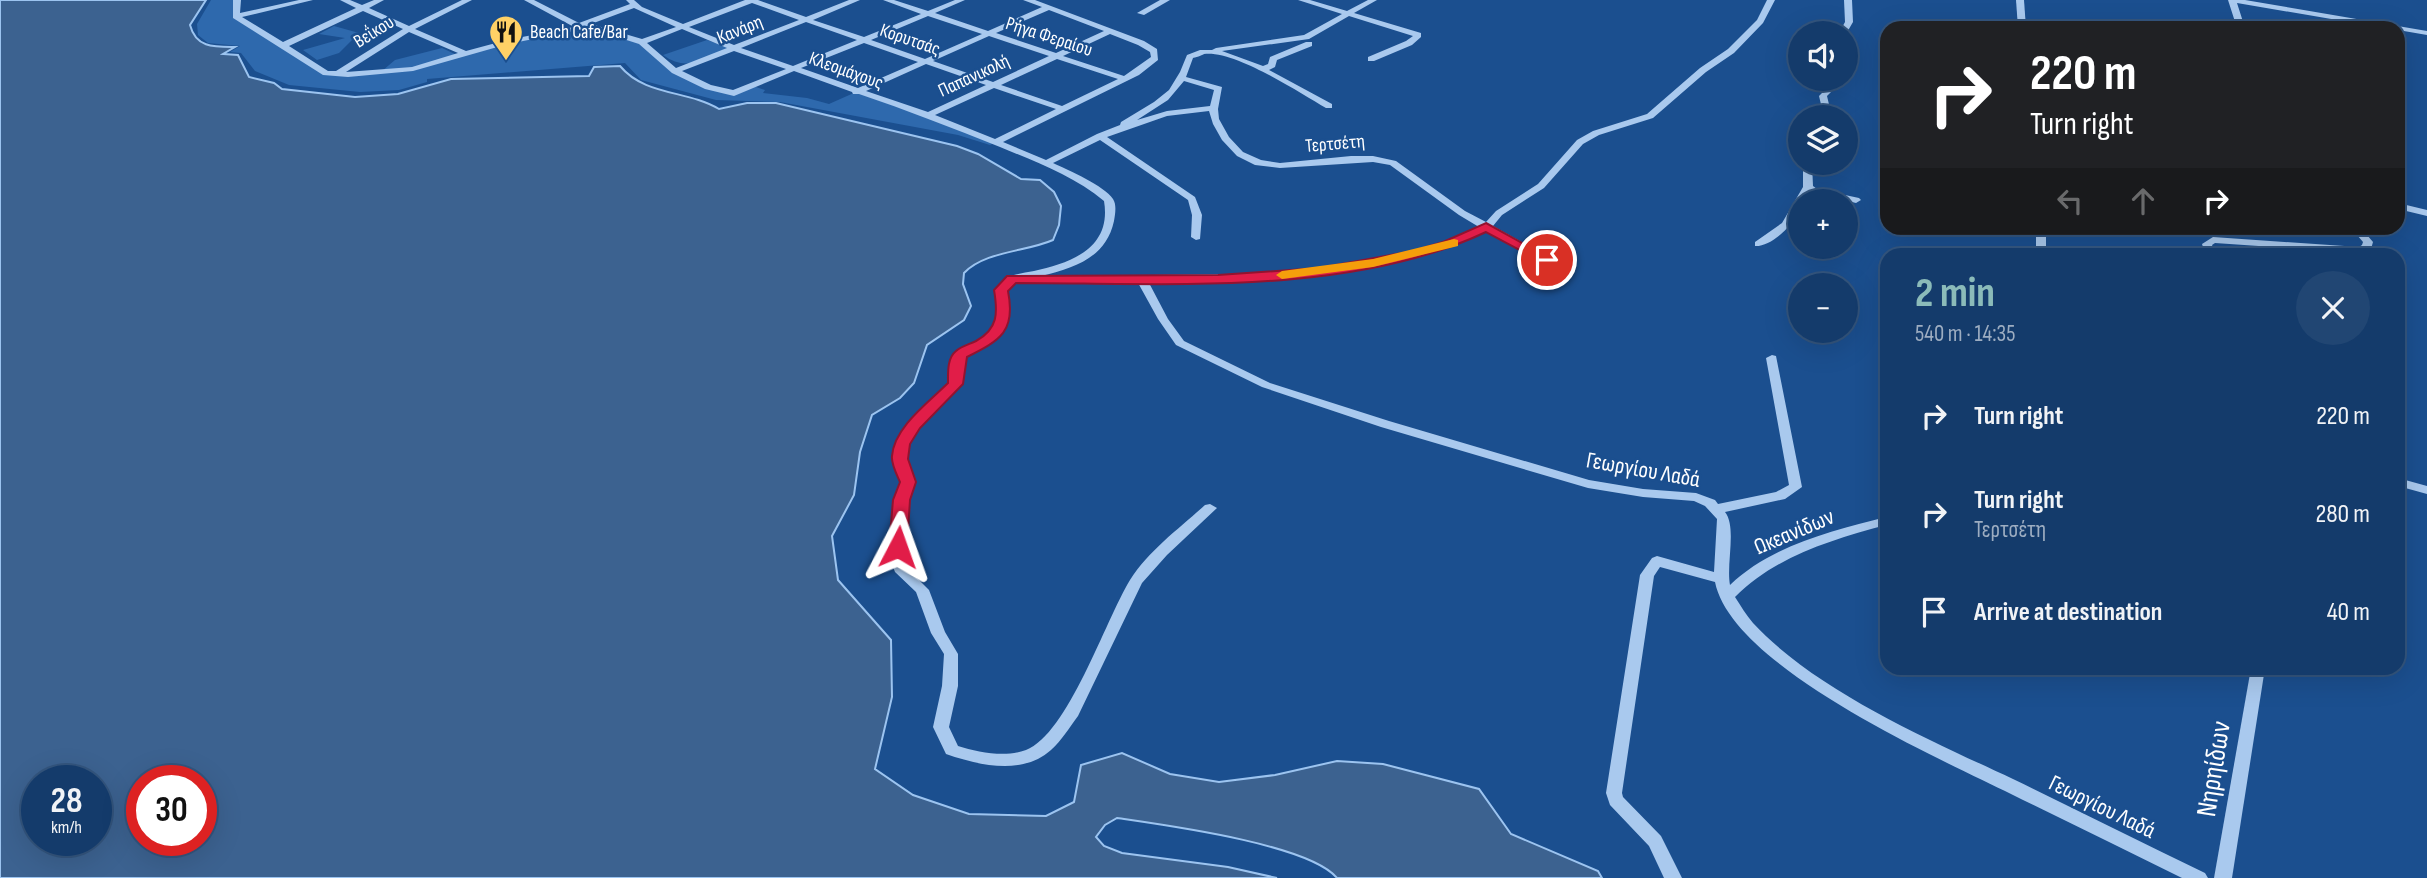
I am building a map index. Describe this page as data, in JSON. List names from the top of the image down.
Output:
{
  "streets": {
    "street": [
      "Κανάρη",
      "Βεΐκου",
      "Ρήγα Φεραίου",
      "Κορυτσάς",
      "Κλεομάχους",
      "Παπανικολή",
      "Τερτσέτη",
      "Γεωργίου Λαδά",
      "Ωκεανίδων",
      "Νηρηίδων"
    ]
  },
  "crossings": [
    ["Κανάρη", "Κορυτσάς"],
    ["Κανάρη", "Κλεομάχους"],
    ["Ρήγα Φεραίου", "Παπανικολή"],
    ["Κορυτσάς", "Παπανικολή"],
    ["Κλεομάχους", "Παπανικολή"],
    ["Γεωργίου Λαδά", "Ωκεανίδων"]
  ],
  "places": {
    "restaurant": ["Beach Cafe/Bar"]
  },
  "page": {
    "map_buttons": ["+", "−"],
    "turn": ["220 m", "Turn right"],
    "heading": ["2 min", "540 m · 14:35"],
    "list": [
      {
        "name": "Turn right",
        "value": "220 m"
      },
      {
        "name": "Turn right",
        "note": "Τερτσέτη",
        "value": "280 m"
      },
      {
        "name": "Arrive at destination",
        "value": "40 m"
      }
    ],
    "speed": "28 km/h",
    "limit": "30"
  }
}
